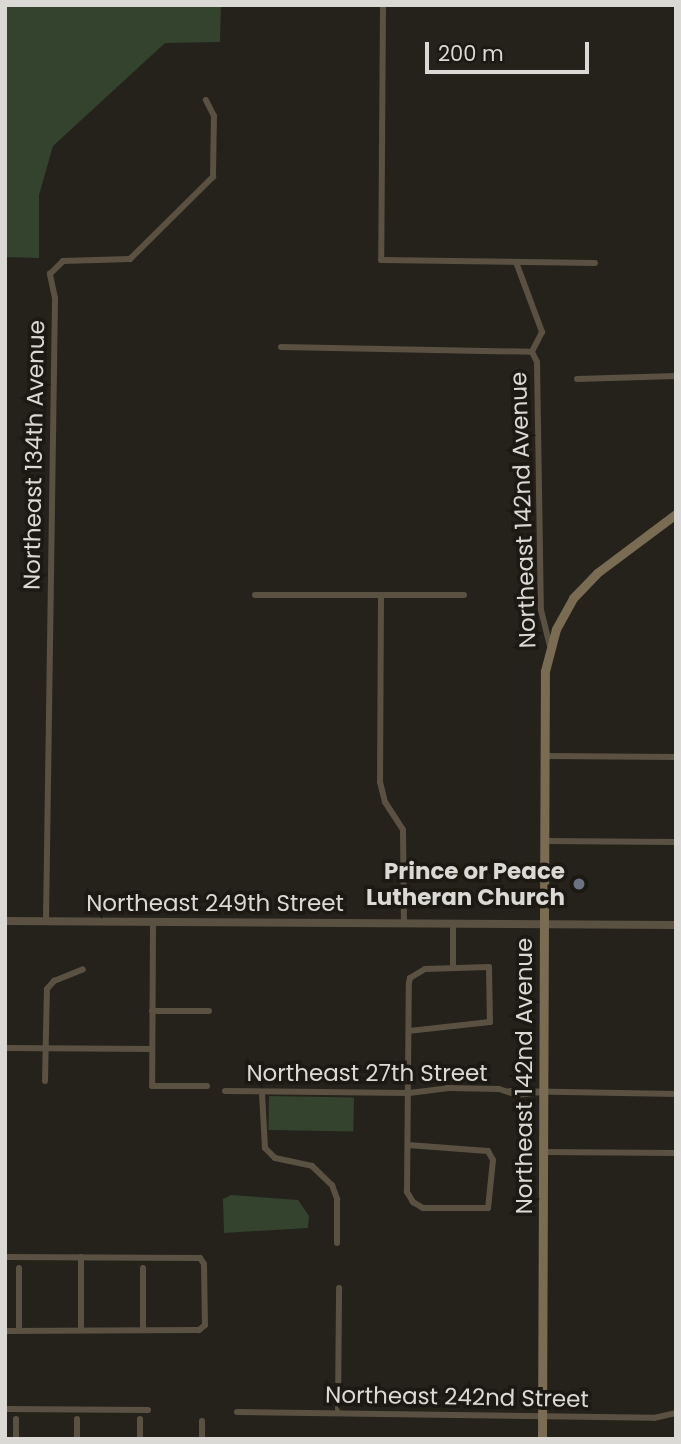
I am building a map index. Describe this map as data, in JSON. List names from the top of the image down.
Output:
{
  "streets": {
    "main road": ["Northeast 142nd Avenue"],
    "street": [
      "Northeast 134th Avenue",
      "Northeast 249th Street",
      "Northeast 27th Street",
      "Northeast 242nd Street"
    ]
  },
  "crossings": [
    ["Northeast 134th Avenue", "Northeast 249th Street"],
    ["Northeast 142nd Avenue", "Northeast 249th Street"],
    ["Northeast 142nd Avenue", "Northeast 27th Street"],
    ["Northeast 142nd Avenue", "Northeast 242nd Street"]
  ],
  "places": ["Prince or Peace Lutheran Church"],
  "scale_bar": "200 m"
}
